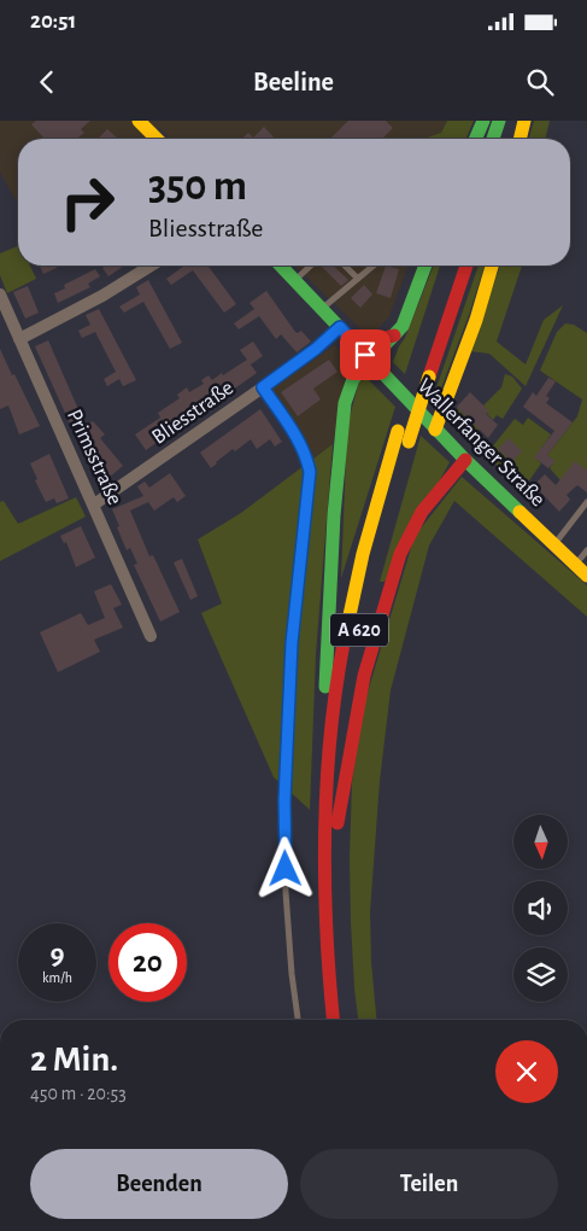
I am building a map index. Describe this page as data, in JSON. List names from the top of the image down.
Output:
{
  "streets": {
    "main road": ["Wallerfanger Straße", "A 620"],
    "street": ["Bliesstraße", "Primsstraße"]
  },
  "crossings": [
    ["Bliesstraße", "Wallerfanger Straße"],
    ["Bliesstraße", "Primsstraße"]
  ],
  "north": "bottom",
  "page": {
    "status": "20:51",
    "header": "Beeline",
    "turn": ["350 m", "Bliesstraße"],
    "speed": "9 km/h",
    "limit": "20",
    "heading": ["2 Min.", "450 m · 20:53"],
    "buttons": ["Beenden", "Teilen"]
  }
}
